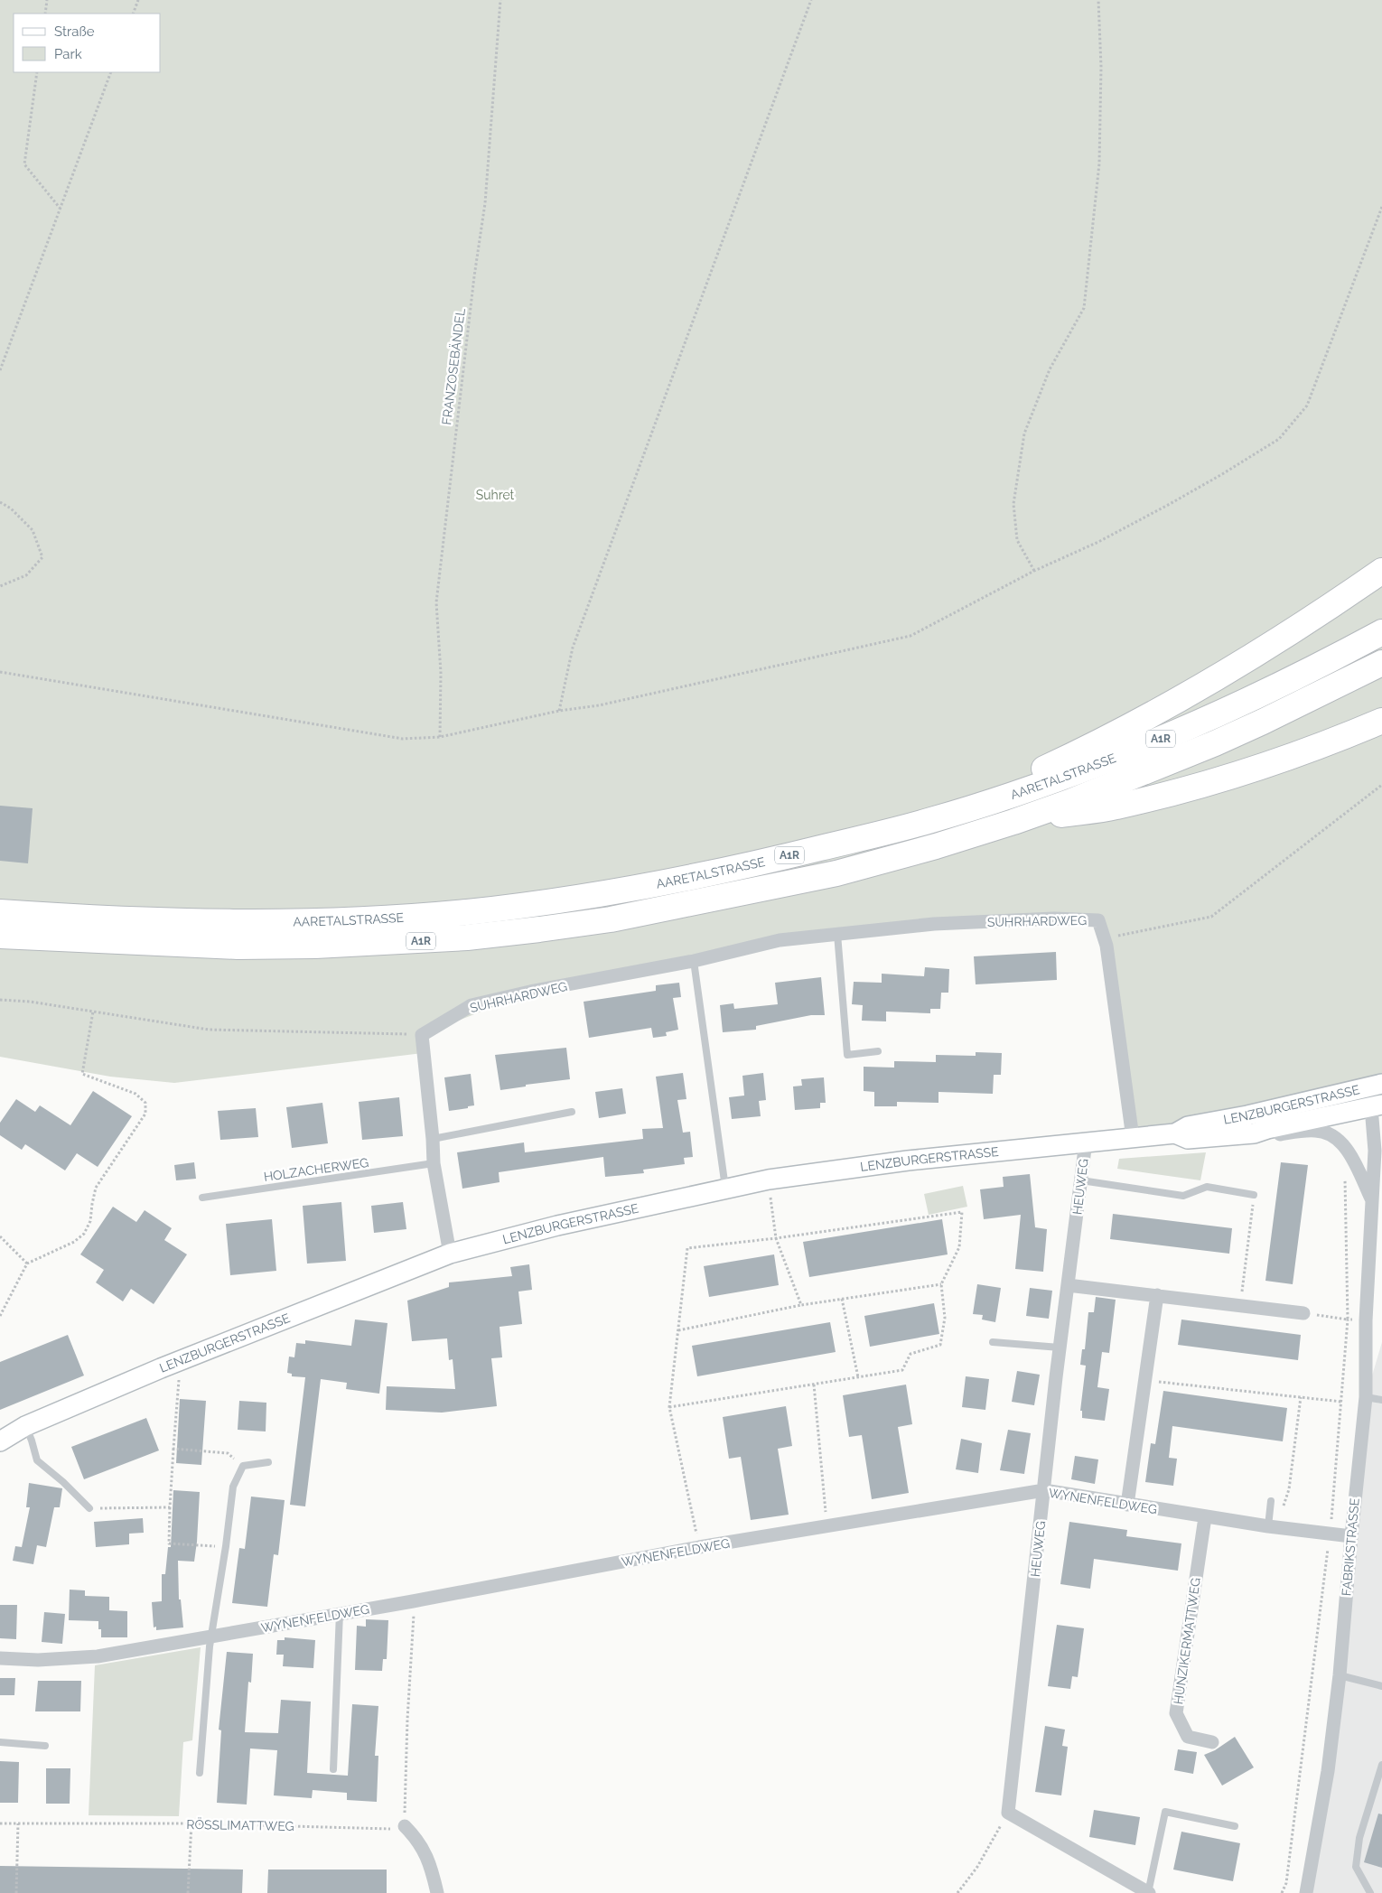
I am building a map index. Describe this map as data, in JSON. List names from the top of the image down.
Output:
{
  "streets": {
    "highway": ["A1R", "AARETALSTRASSE"],
    "main road": ["LENZBURGERSTRASSE"],
    "street": [
      "SUHRHARDWEG",
      "HEUWEG",
      "WYNENFELDWEG",
      "FABRIKSTRASSE",
      "HUNZIKERMATTWEG"
    ],
    "lane": ["HOLZACHERWEG"],
    "path": ["FRANZOSEBÄNDEL", "RÖSSLIMATTWEG"]
  },
  "crossings": [
    ["SUHRHARDWEG", "LENZBURGERSTRASSE"],
    ["LENZBURGERSTRASSE", "HEUWEG"],
    ["LENZBURGERSTRASSE", "FABRIKSTRASSE"],
    ["HEUWEG", "WYNENFELDWEG"],
    ["WYNENFELDWEG", "FABRIKSTRASSE"],
    ["WYNENFELDWEG", "HUNZIKERMATTWEG"]
  ],
  "parks": ["Suhret"],
  "legend": ["Straße", "Park"]
}
